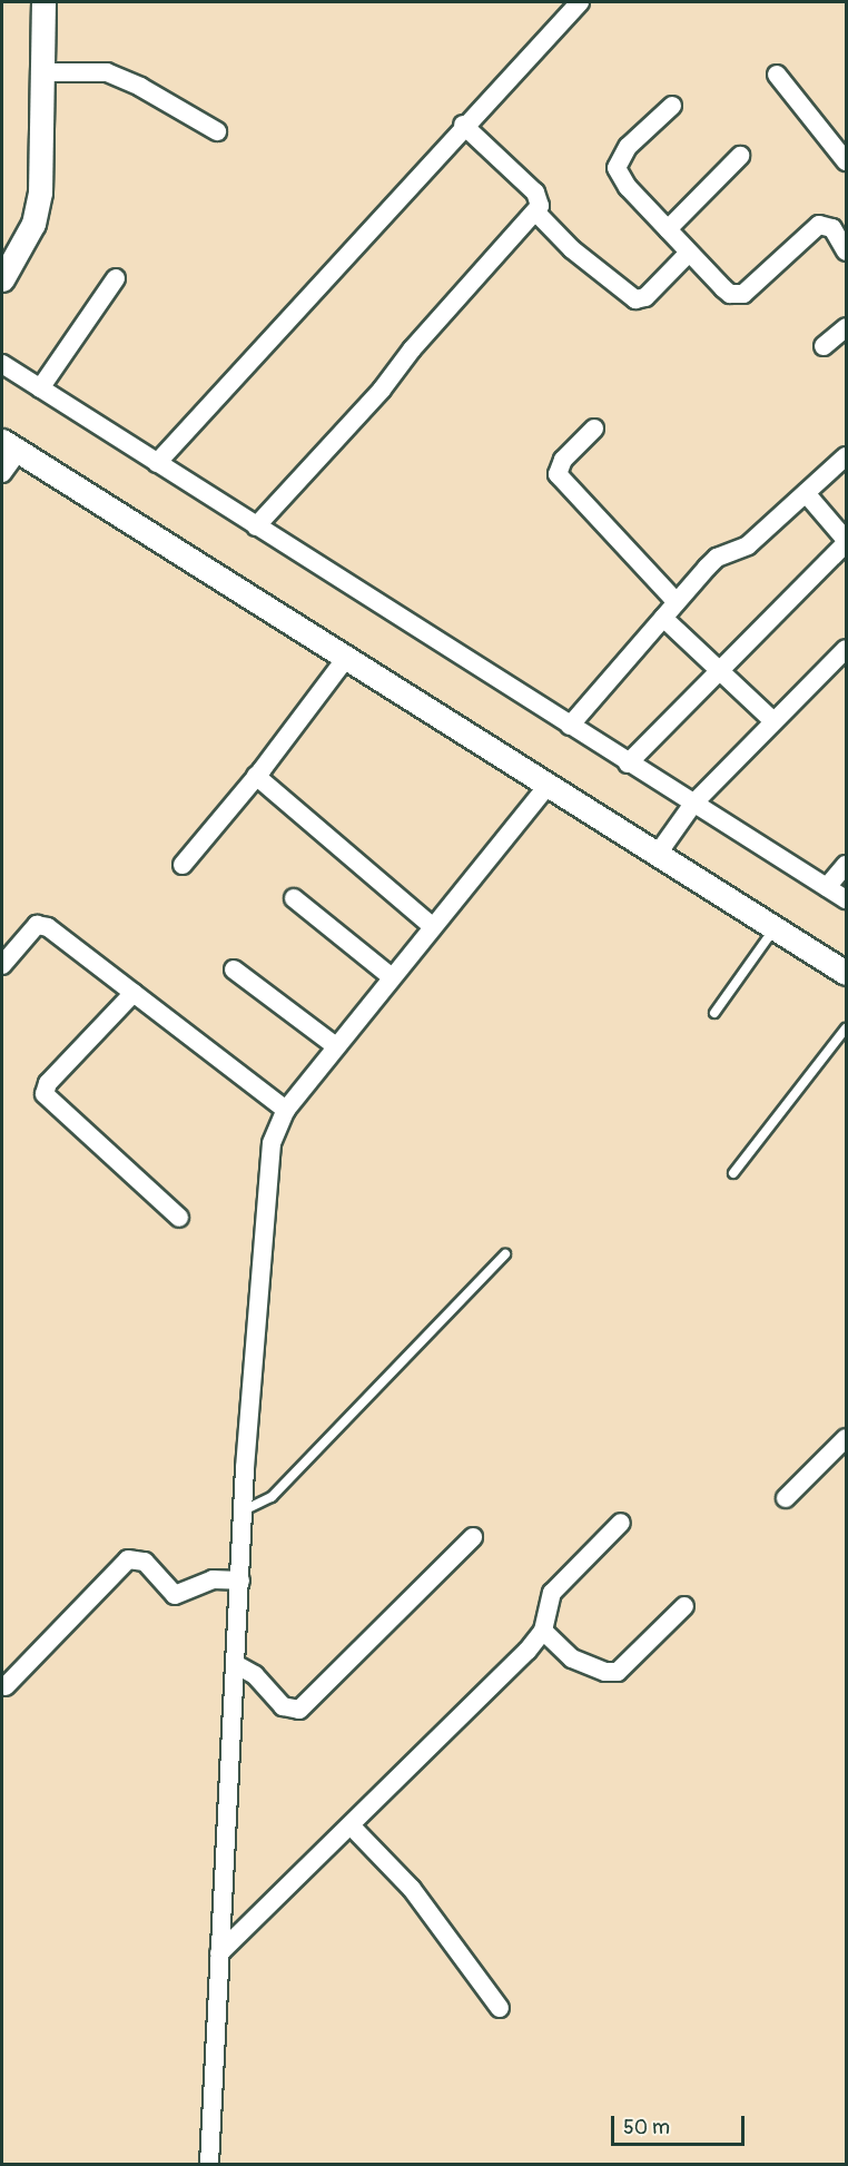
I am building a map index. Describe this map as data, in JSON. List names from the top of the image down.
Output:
{
  "scale_bar": "50 m"
}
